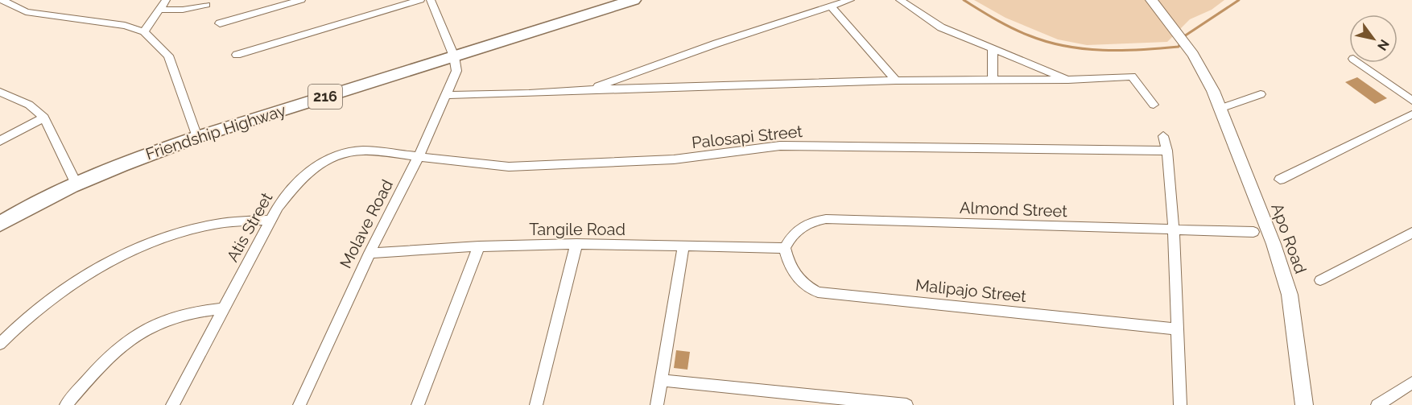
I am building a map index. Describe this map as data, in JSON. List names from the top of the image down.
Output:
{
  "streets": {
    "main road": ["216", "Friendship Highway"],
    "street": [
      "Palosapi Street",
      "Almond Street",
      "Molave Road",
      "Atis Street",
      "Tangile Road",
      "Apo Road",
      "Malipajo Street"
    ]
  },
  "crossings": [
    ["Friendship Highway", "Molave Road"],
    ["Palosapi Street", "Molave Road"],
    ["Palosapi Street", "Atis Street"],
    ["Almond Street", "Tangile Road"],
    ["Almond Street", "Malipajo Street"],
    ["Molave Road", "Atis Street"],
    ["Molave Road", "Tangile Road"],
    ["Tangile Road", "Malipajo Street"]
  ],
  "north": "bottom right"
}
